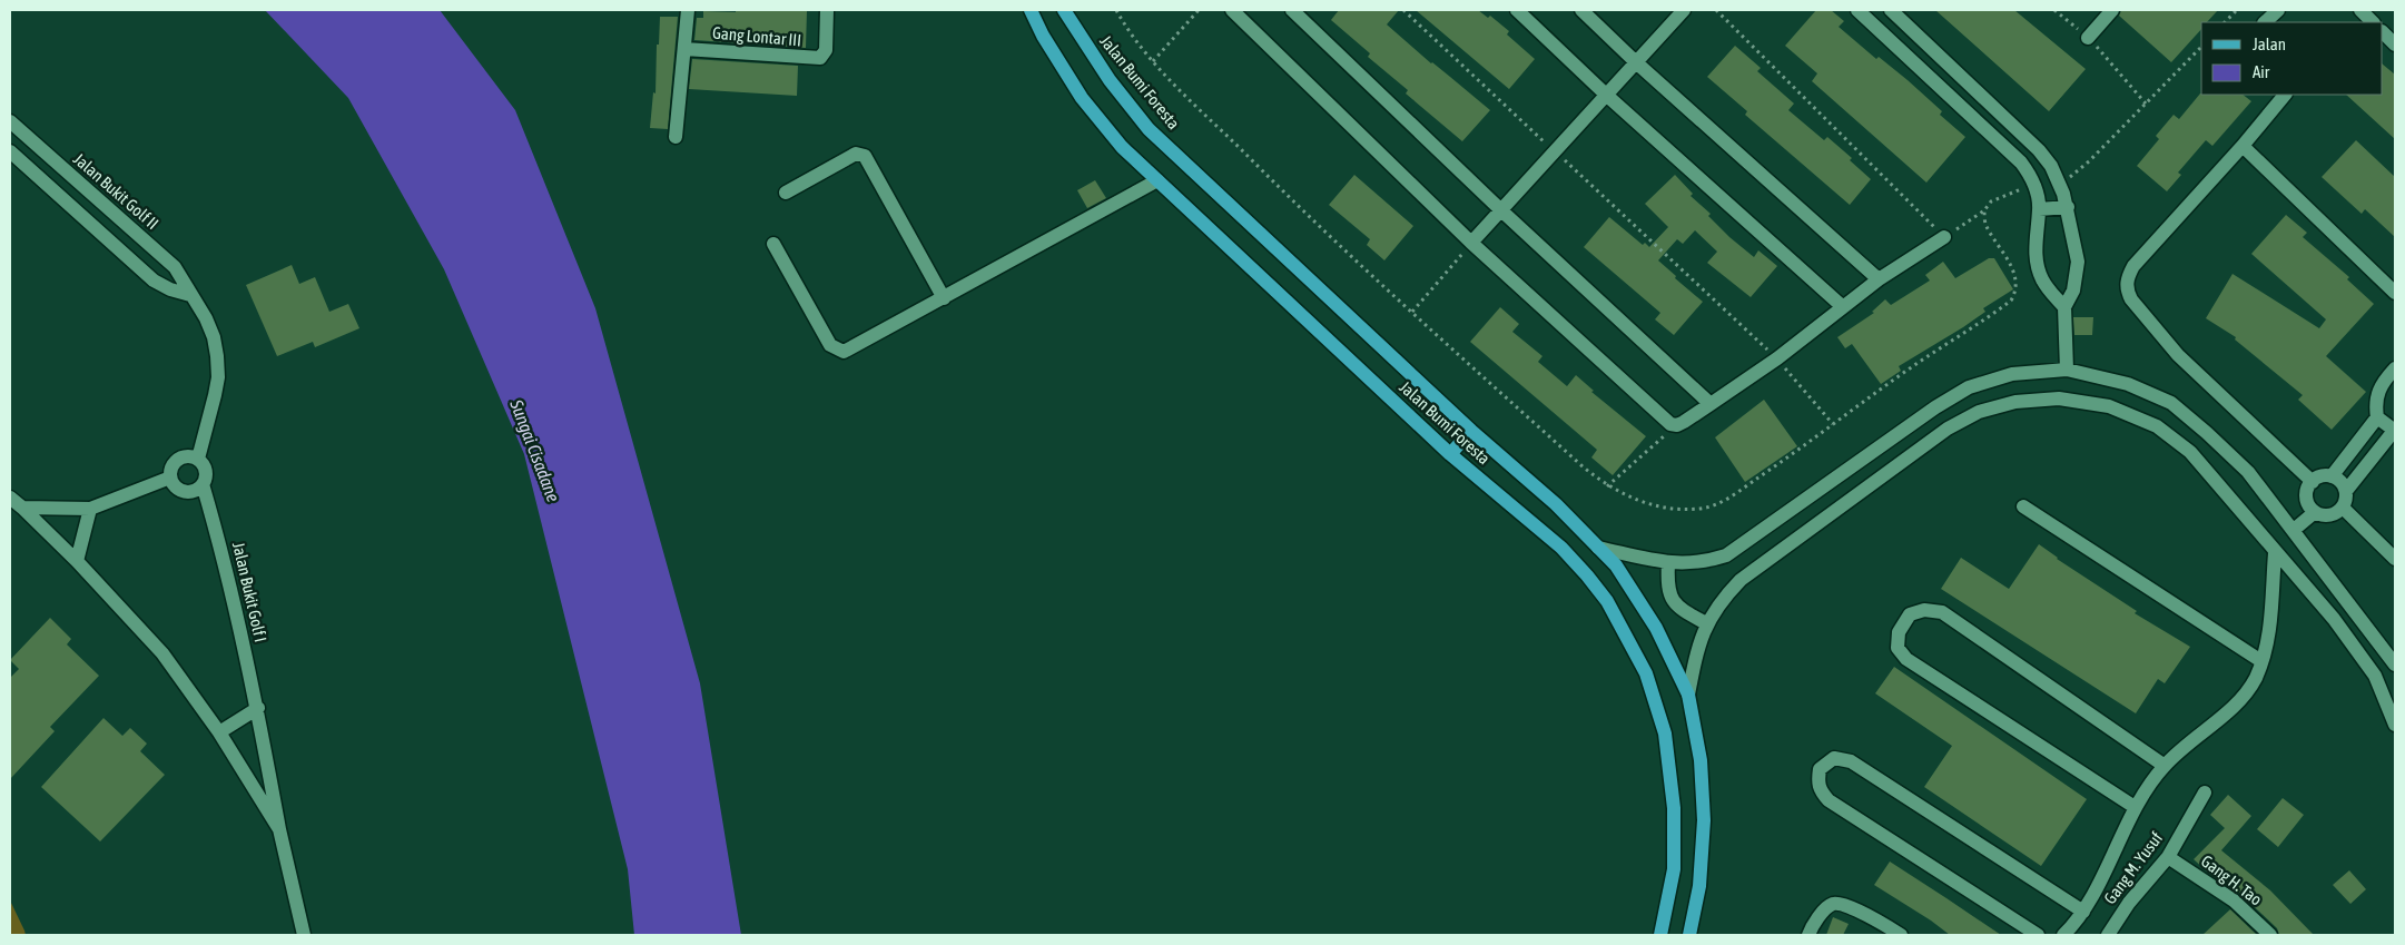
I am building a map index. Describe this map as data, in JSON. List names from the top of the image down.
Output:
{
  "streets": {
    "main road": ["Jalan Bumi Foresta"],
    "street": [
      "Gang Lontar III",
      "Jalan Bukit Golf II",
      "Jalan Bukit Golf I",
      "Gang M. Yusuf",
      "Gang H. Tao"
    ]
  },
  "crossings": [
    ["Jalan Bukit Golf II", "Jalan Bukit Golf I"],
    ["Gang M. Yusuf", "Gang H. Tao"]
  ],
  "water": ["Sungai Cisadane"],
  "legend": ["Jalan", "Air"]
}
